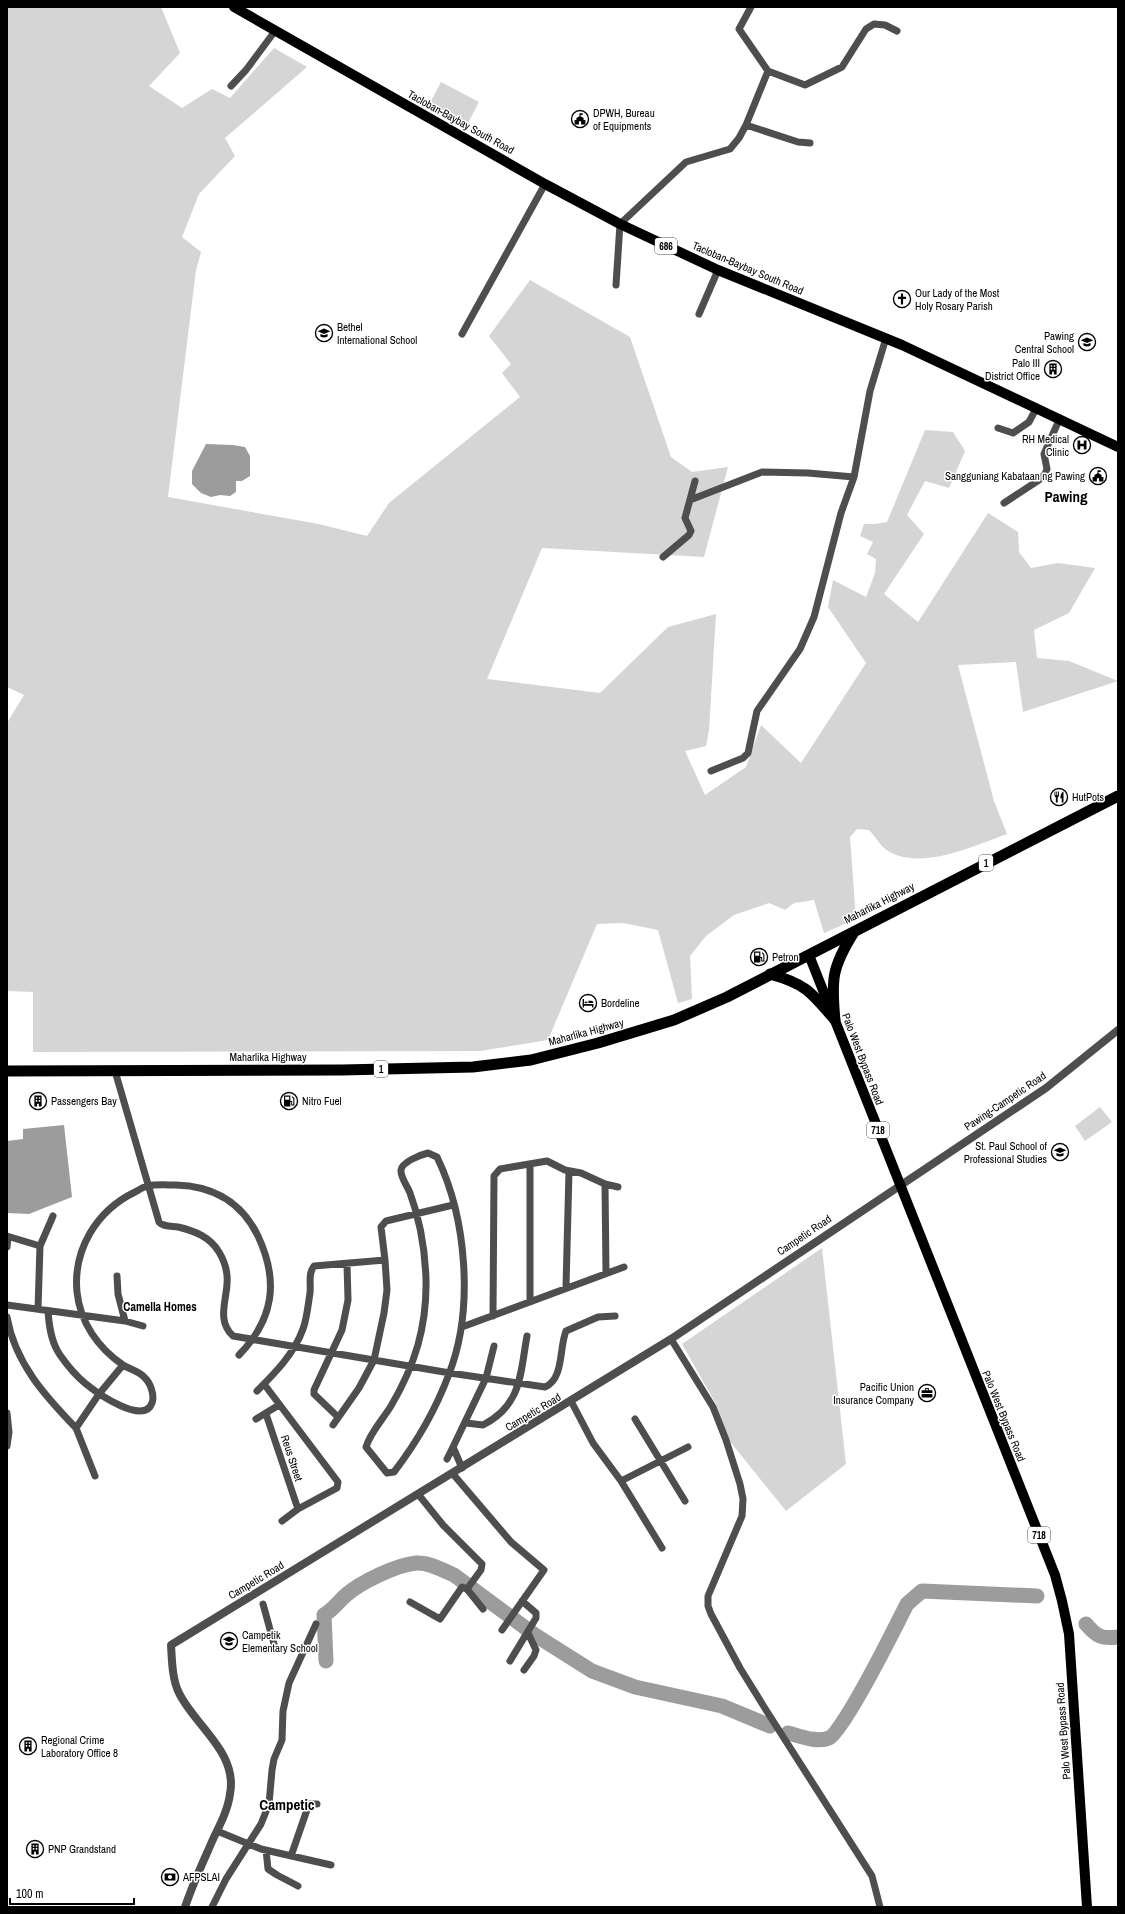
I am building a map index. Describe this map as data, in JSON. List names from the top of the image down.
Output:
{
  "streets": {
    "highway": ["1", "Maharlika Highway"],
    "main road": [
      "Tacloban-Baybay South Road",
      "686",
      "Palo West Bypass Road",
      "718"
    ],
    "street": ["Pawing-Campetic Road", "Campetic Road", "Reus Street"]
  },
  "crossings": [
    ["Maharlika Highway", "Palo West Bypass Road"],
    ["Palo West Bypass Road", "Pawing-Campetic Road"],
    ["Palo West Bypass Road", "Campetic Road"],
    ["Pawing-Campetic Road", "Campetic Road"]
  ],
  "districts": ["Pawing", "Camella Homes", "Campetic"],
  "places": {
    "public building": ["DPWH, Bureau of Equipments", "Sangguniang Kabataan ng Pawing"],
    "church": ["Our Lady of the Most Holy Rosary Parish"],
    "school or university": [
      "Bethel International School",
      "Pawing Central School",
      "St. Paul School of Professional Studies",
      "Campetik Elementary School"
    ],
    "building": [
      "Palo III District Office",
      "Passengers Bay",
      "Regional Crime Laboratory Office 8",
      "PNP Grandstand"
    ],
    "hospital": ["RH Medical Clinic"],
    "restaurant": ["HutPots"],
    "fuel station": ["Petron", "Nitro Fuel"],
    "hotel": ["Bordeline"],
    "office": ["Pacific Union Insurance Company"],
    "bank": ["AFPSLAI"]
  },
  "scale_bar": "100 m"
}
